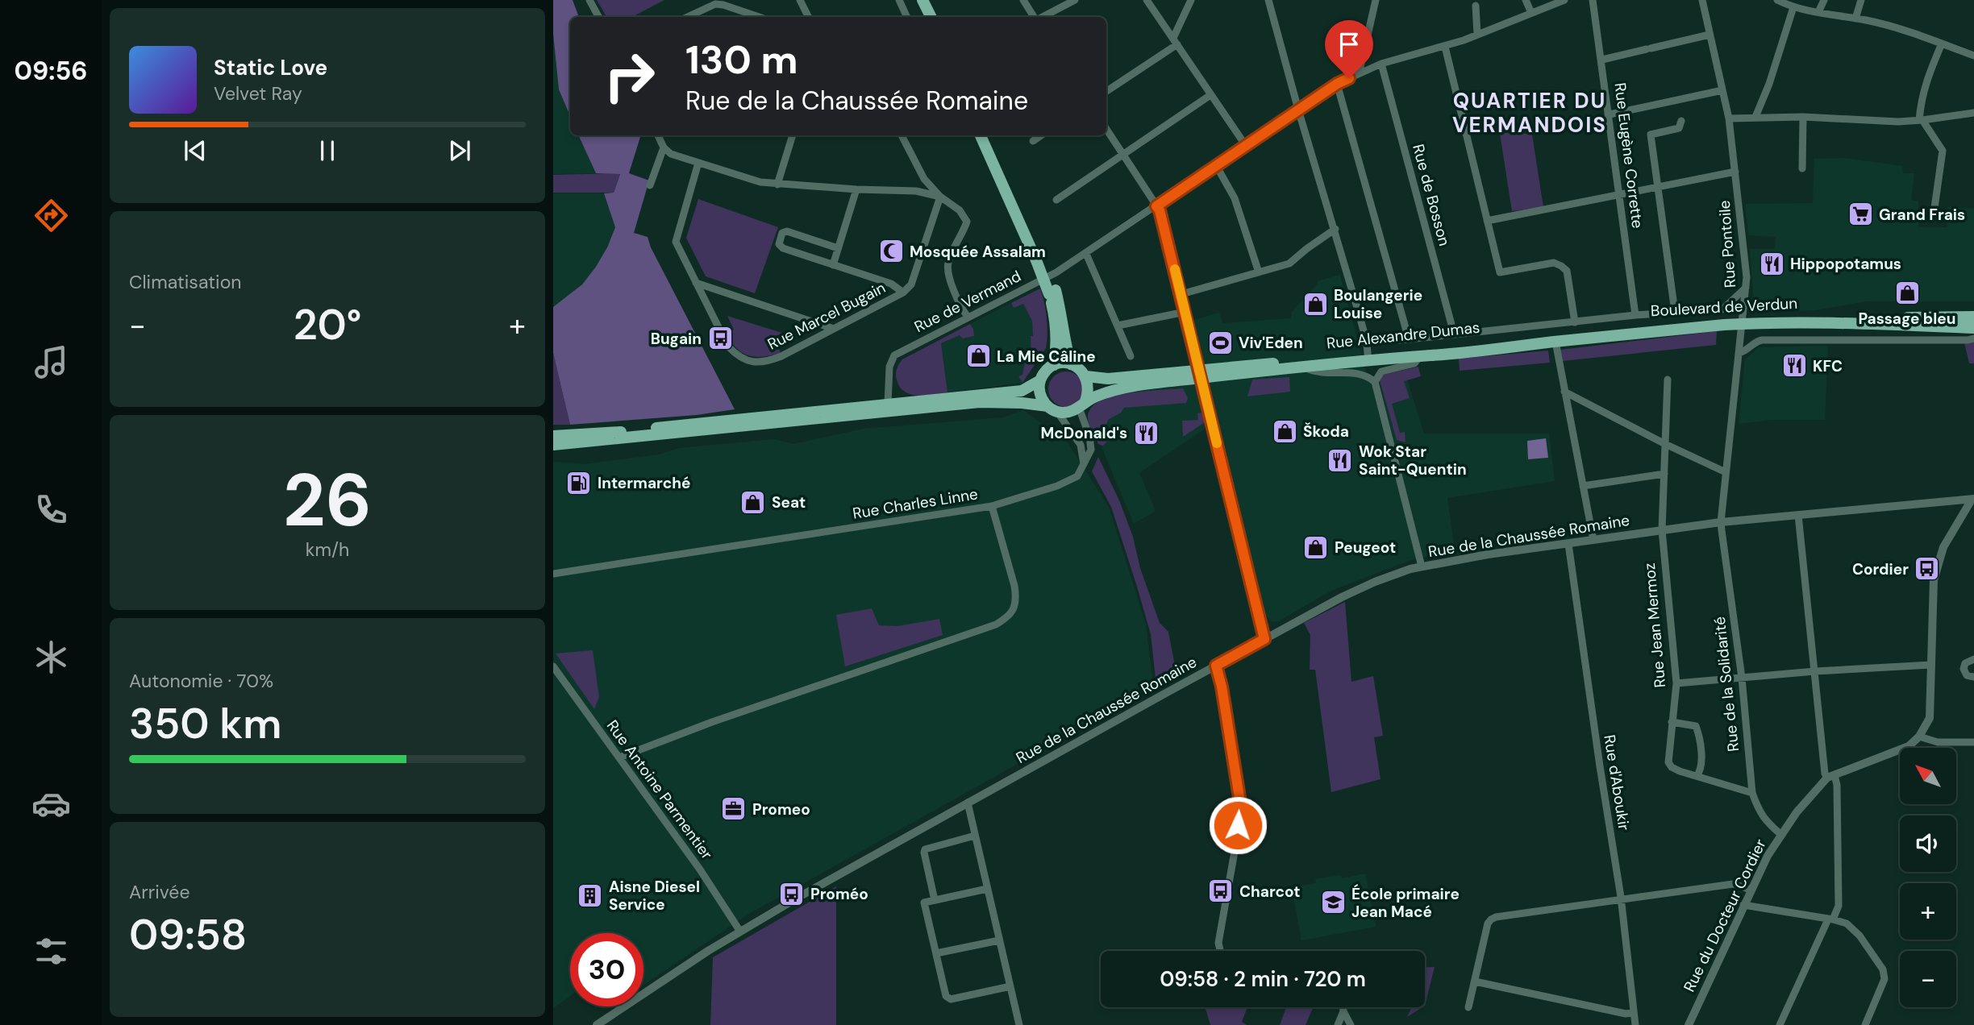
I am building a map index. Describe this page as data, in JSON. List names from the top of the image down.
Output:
{
  "streets": {
    "main road": ["Boulevard de Verdun", "Rue Alexandre Dumas"],
    "street": [
      "Rue Eugène Corrette",
      "Rue de Bosson",
      "Rue Pontoile",
      "Rue de Vermand",
      "Rue Marcel Bugain",
      "Rue Charles Linne",
      "Rue de la Chaussée Romaine",
      "Rue Jean Mermoz",
      "Rue de la Solidarité",
      "Rue d'Aboukir",
      "Rue Antoine Parmentier",
      "Rue du Docteur Cordier"
    ]
  },
  "crossings": [
    ["Rue Eugène Corrette", "Rue Alexandre Dumas"],
    ["Rue de Bosson", "Rue de Vermand"],
    ["Rue de Bosson", "Rue Alexandre Dumas"],
    ["Rue Pontoile", "Boulevard de Verdun"],
    ["Rue Pontoile", "Rue Alexandre Dumas"],
    ["Rue Pontoile", "Rue de la Chaussée Romaine"],
    ["Rue Pontoile", "Rue de la Solidarité"],
    ["Boulevard de Verdun", "Rue Alexandre Dumas"],
    ["Rue Charles Linne", "Rue Antoine Parmentier"],
    ["Rue de la Chaussée Romaine", "Rue Jean Mermoz"],
    ["Rue de la Chaussée Romaine", "Rue de la Solidarité"],
    ["Rue de la Chaussée Romaine", "Rue d'Aboukir"],
    ["Rue de la Chaussée Romaine", "Rue Antoine Parmentier"],
    ["Rue Jean Mermoz", "Rue de la Solidarité"],
    ["Rue de la Solidarité", "Rue du Docteur Cordier"]
  ],
  "districts": ["QUARTIER DU VERMANDOIS"],
  "places": {
    "supermarket": ["Grand Frais"],
    "mosque": ["Mosquée Assalam"],
    "restaurant": [
      "Hippopotamus",
      "KFC",
      "McDonald's",
      "Wok Star Saint-Quentin"
    ],
    "shop": [
      "Passage bleu",
      "Boulangerie Louise",
      "La Mie Câline",
      "Škoda",
      "Seat",
      "Peugeot"
    ],
    "bus stop": [
      "Bugain",
      "Cordier",
      "Charcot",
      "Proméo"
    ],
    "sports": ["Viv'Eden"],
    "fuel station": ["Intermarché"],
    "office": ["Promeo"],
    "building": ["Aisne Diesel Service"],
    "school or university": ["École primaire Jean Macé"]
  },
  "north": "top left",
  "page": {
    "tabs": "09:56",
    "turn": ["130 m", "Rue de la Chaussée Romaine"],
    "song": ["Static Love", "Velvet Ray"],
    "tile": [
      "Climatisation",
      ["26", "km/h"],
      ["Autonomie · 70%", "350 km"],
      ["Arrivée", "09:58"]
    ],
    "heat": ["−", "20°", "+"],
    "map_buttons": ["+", "−"],
    "limit": "30",
    "trip": "09:58 · 2 min · 720 m"
  }
}
